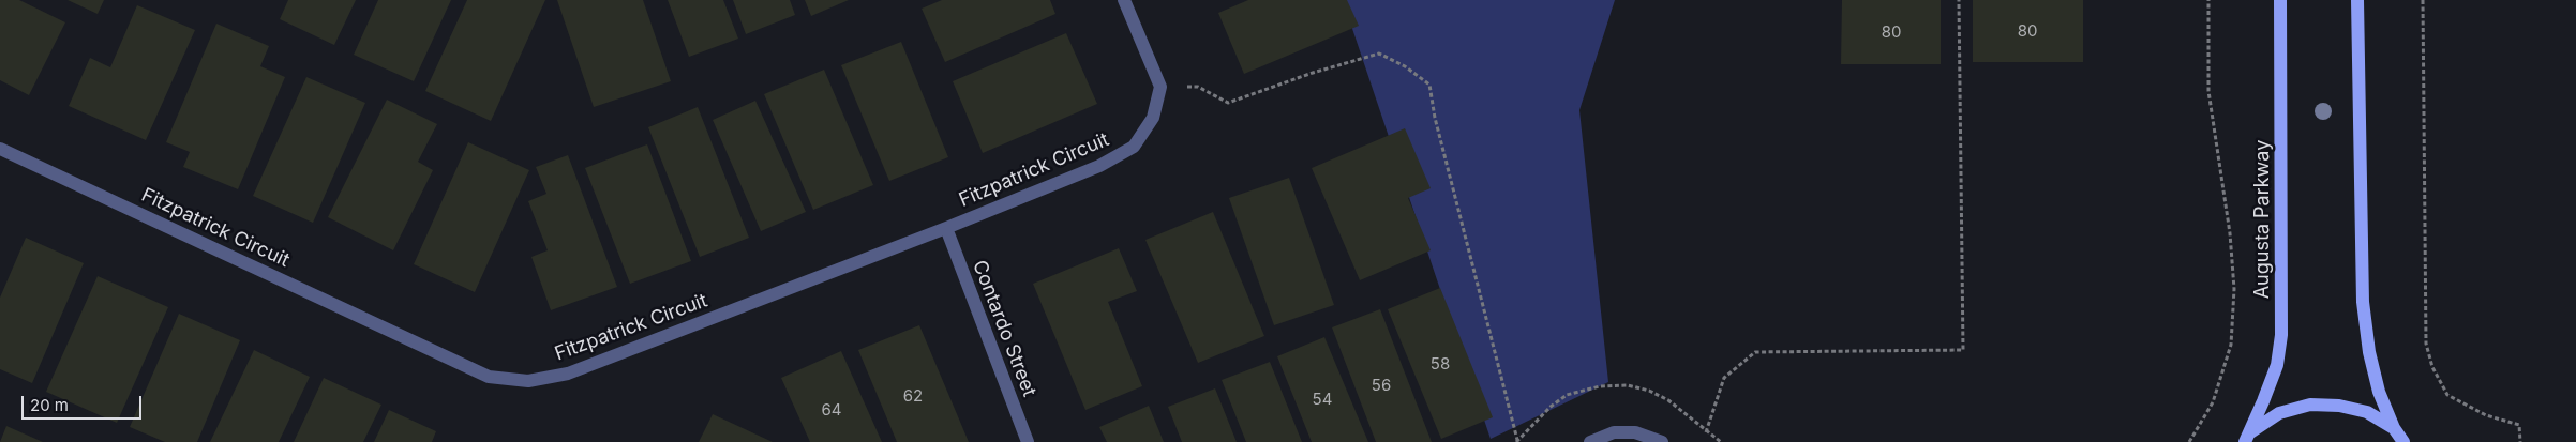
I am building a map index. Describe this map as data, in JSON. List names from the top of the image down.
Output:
{
  "streets": {
    "main road": ["Augusta Parkway"],
    "street": ["Fitzpatrick Circuit", "Contardo Street"]
  },
  "crossings": [
    ["Fitzpatrick Circuit", "Contardo Street"]
  ],
  "house_numbers": [
    "80",
    "80",
    "58",
    "56",
    "62",
    "54",
    "64"
  ],
  "scale_bar": "20 m"
}
